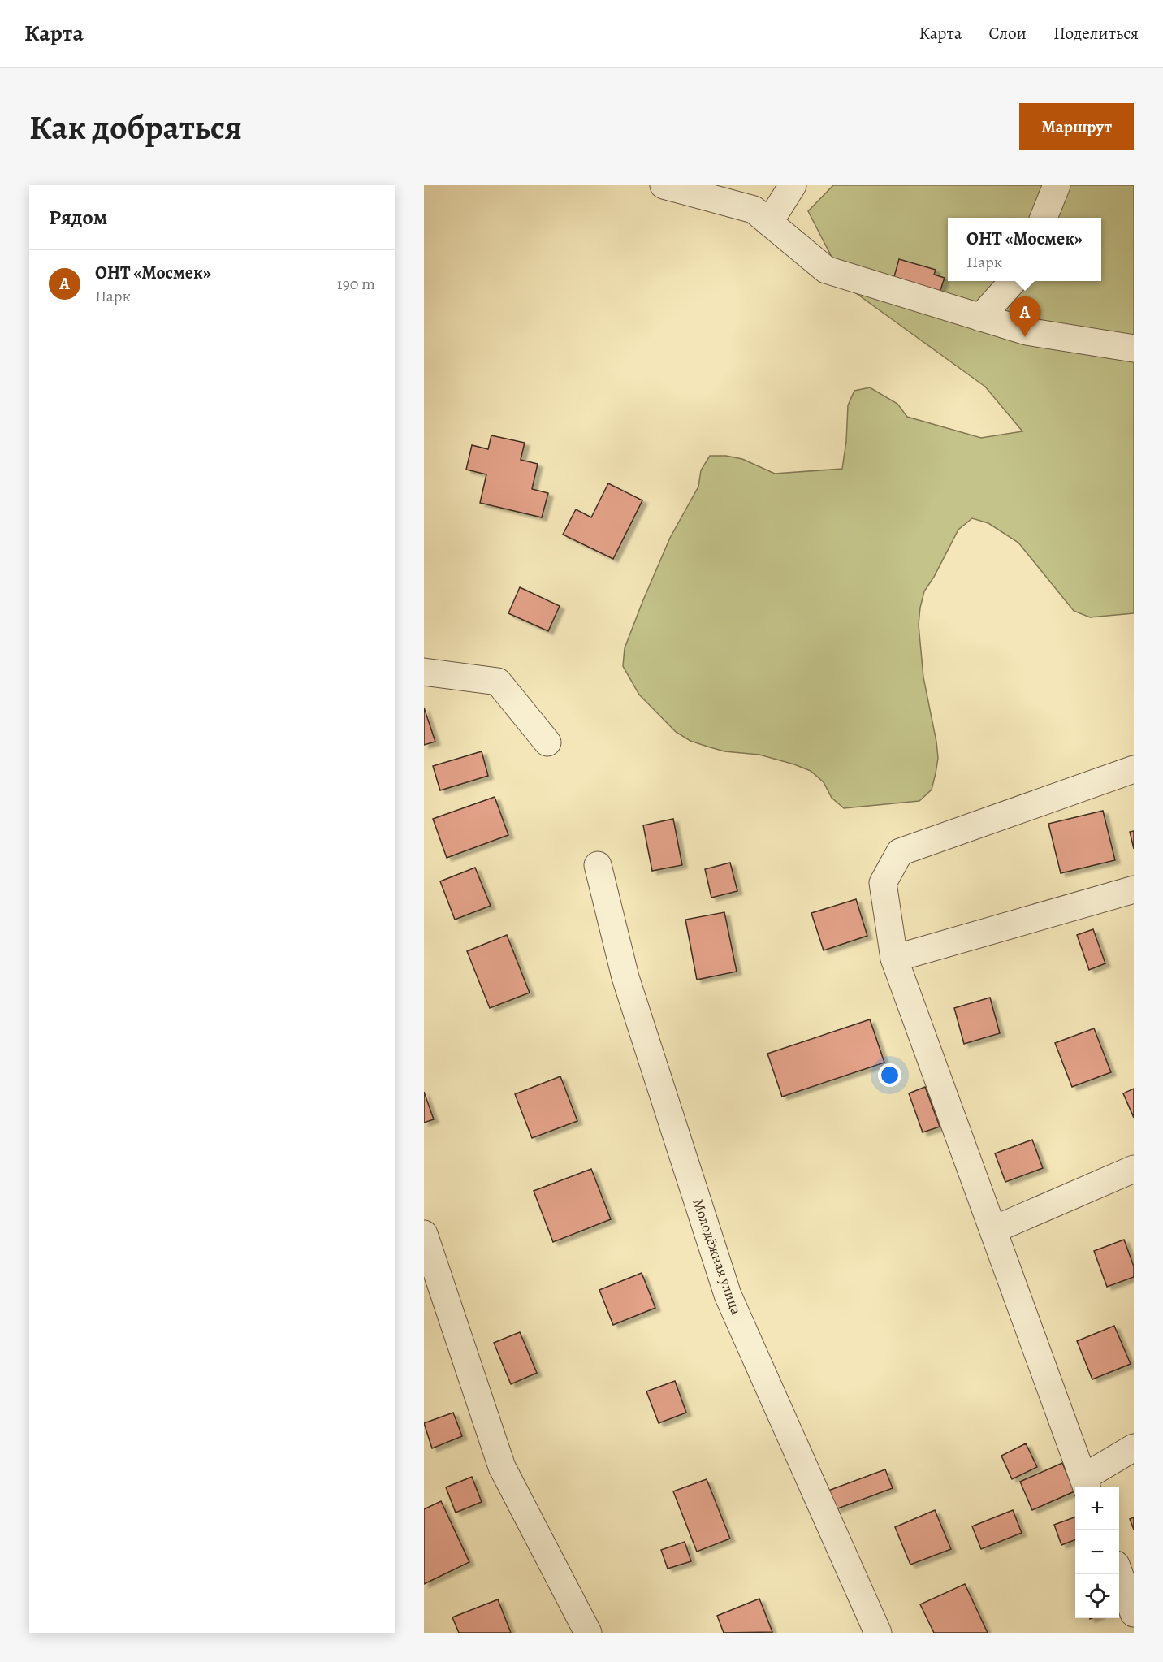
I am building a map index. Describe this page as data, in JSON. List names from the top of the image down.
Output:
{
  "streets": {
    "street": ["Молодёжная улица"]
  },
  "page": {
    "header": "Карта",
    "nav": ["Карта", "Слои", "Поделиться"],
    "buttons": "Маршрут",
    "title": "Как добраться",
    "heading": "Рядом",
    "popup": ["ОНТ «Мосмек»", "Парк"],
    "list": [
      {
        "mark": "A",
        "name": "ОНТ «Мосмек»",
        "note": "Парк",
        "value": "190 m"
      }
    ],
    "pins": "A",
    "map_buttons": ["+", "−"]
  }
}
